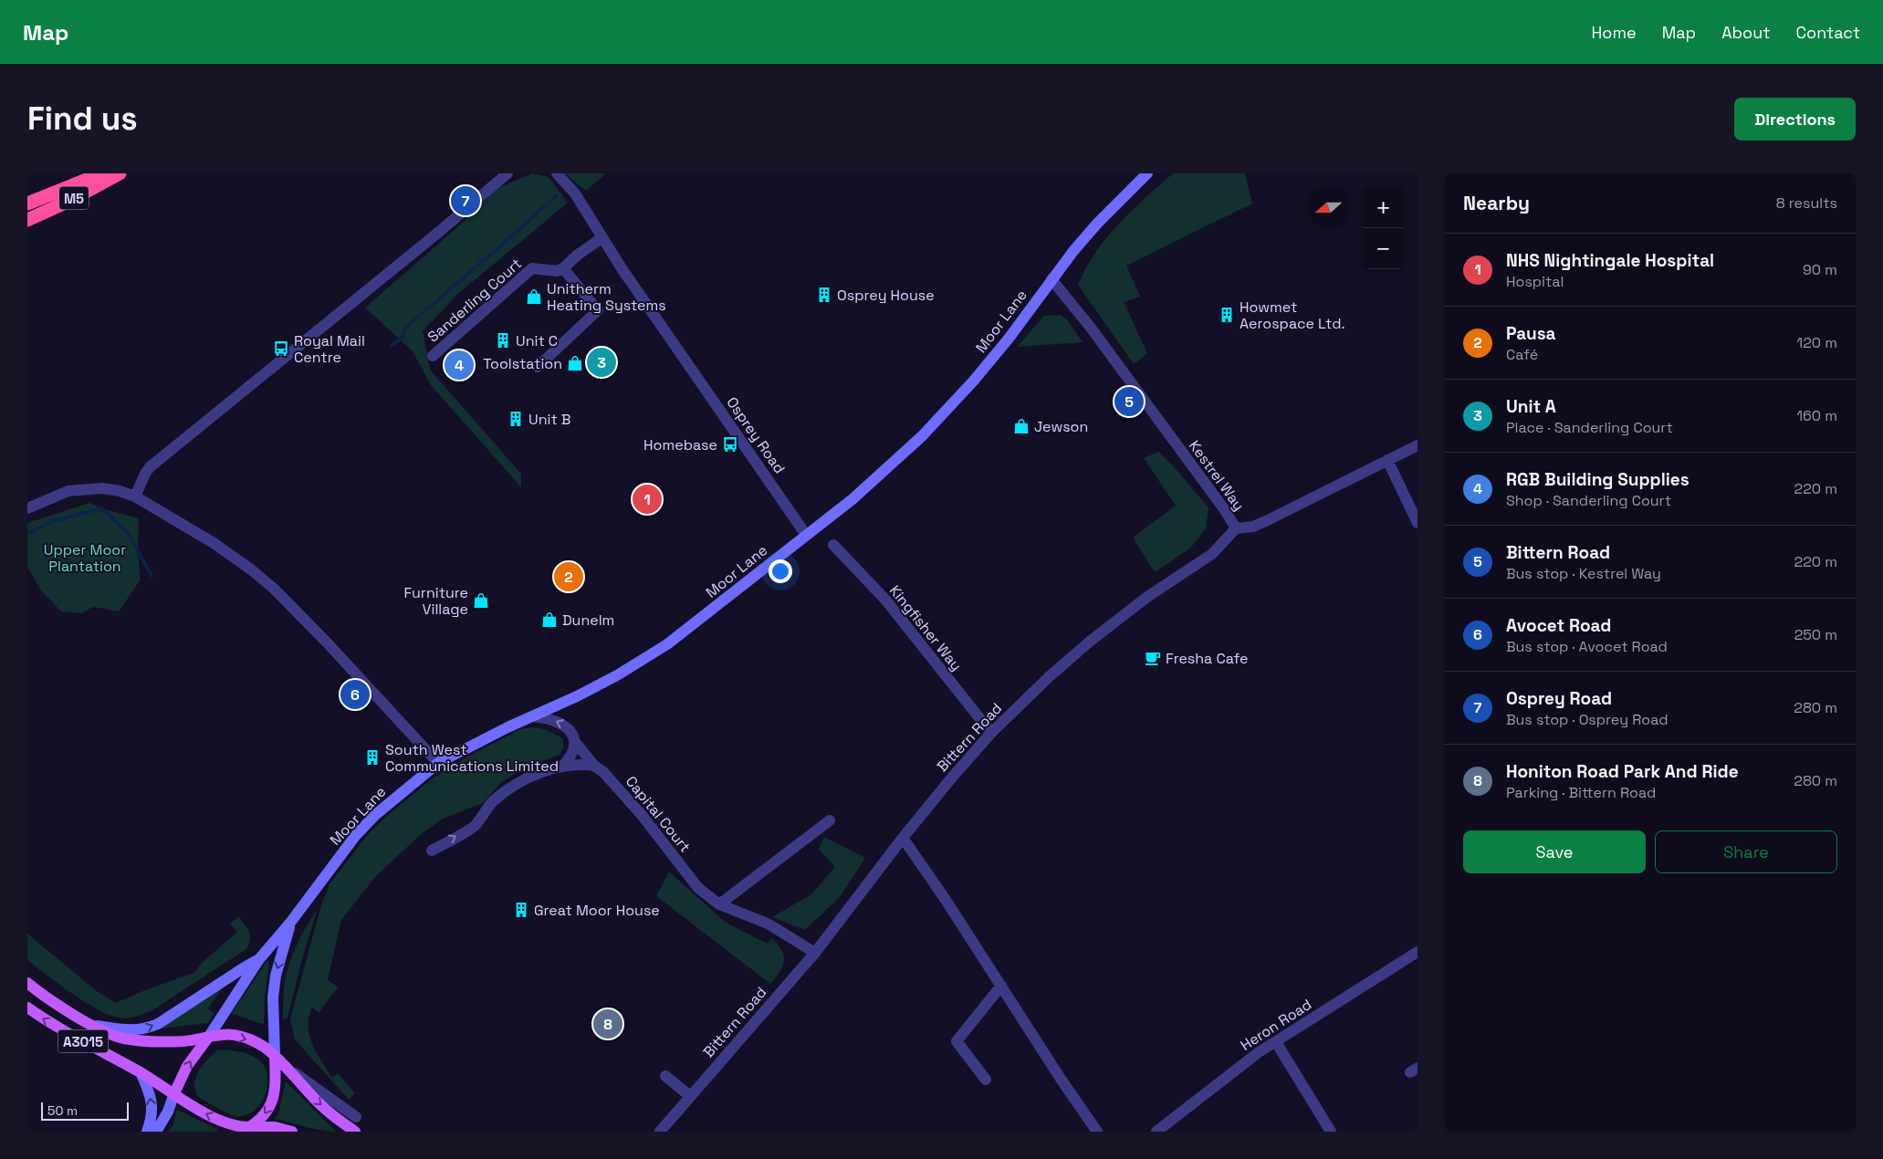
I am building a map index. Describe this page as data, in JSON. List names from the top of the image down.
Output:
{
  "streets": {
    "highway": ["M5"],
    "main road": ["Moor Lane", "A3015"],
    "street": [
      "Sanderling Court",
      "Osprey Road",
      "Kestrel Way",
      "Kingfisher Way",
      "Bittern Road",
      "Capital Court",
      "Heron Road"
    ]
  },
  "crossings": [
    ["Moor Lane", "Osprey Road"],
    ["Moor Lane", "Kestrel Way"],
    ["Moor Lane", "Capital Court"],
    ["Moor Lane", "A3015"],
    ["Kestrel Way", "Bittern Road"],
    ["Kingfisher Way", "Bittern Road"],
    ["Bittern Road", "Capital Court"]
  ],
  "parks": ["Upper Moor Plantation"],
  "places": {
    "building": [
      "Osprey House",
      "Howmet Aerospace Ltd.",
      "Unit C",
      "Unit B",
      "South West Communications Limited",
      "Great Moor House"
    ],
    "shop": [
      "Unitherm Heating Systems",
      "Toolstation",
      "Jewson",
      "Furniture Village",
      "Dunelm"
    ],
    "bus stop": ["Royal Mail Centre", "Homebase"],
    "cafe": ["Fresha Cafe"]
  },
  "scale_bar": "50 m",
  "north": "left",
  "page": {
    "header": "Map",
    "nav": [
      "Home",
      "Map",
      "About",
      "Contact"
    ],
    "buttons": [
      "Directions",
      ["Save", "Share"]
    ],
    "title": "Find us",
    "heading": ["Nearby", "8 results"],
    "pins": [
      "7",
      "3",
      "4",
      "5",
      "1",
      "2",
      "6",
      "8"
    ],
    "map_buttons": ["+", "−"],
    "list": [
      {
        "mark": "1",
        "name": "NHS Nightingale Hospital",
        "note": "Hospital",
        "value": "90 m"
      },
      {
        "mark": "2",
        "name": "Pausa",
        "note": "Café",
        "value": "120 m"
      },
      {
        "mark": "3",
        "name": "Unit A",
        "note": "Place · Sanderling Court",
        "value": "160 m"
      },
      {
        "mark": "4",
        "name": "RGB Building Supplies",
        "note": "Shop · Sanderling Court",
        "value": "220 m"
      },
      {
        "mark": "5",
        "name": "Bittern Road",
        "note": "Bus stop · Kestrel Way",
        "value": "220 m"
      },
      {
        "mark": "6",
        "name": "Avocet Road",
        "note": "Bus stop · Avocet Road",
        "value": "250 m"
      },
      {
        "mark": "7",
        "name": "Osprey Road",
        "note": "Bus stop · Osprey Road",
        "value": "280 m"
      },
      {
        "mark": "8",
        "name": "Honiton Road Park And Ride",
        "note": "Parking · Bittern Road",
        "value": "280 m"
      }
    ],
    "scale": "50 m"
  }
}
